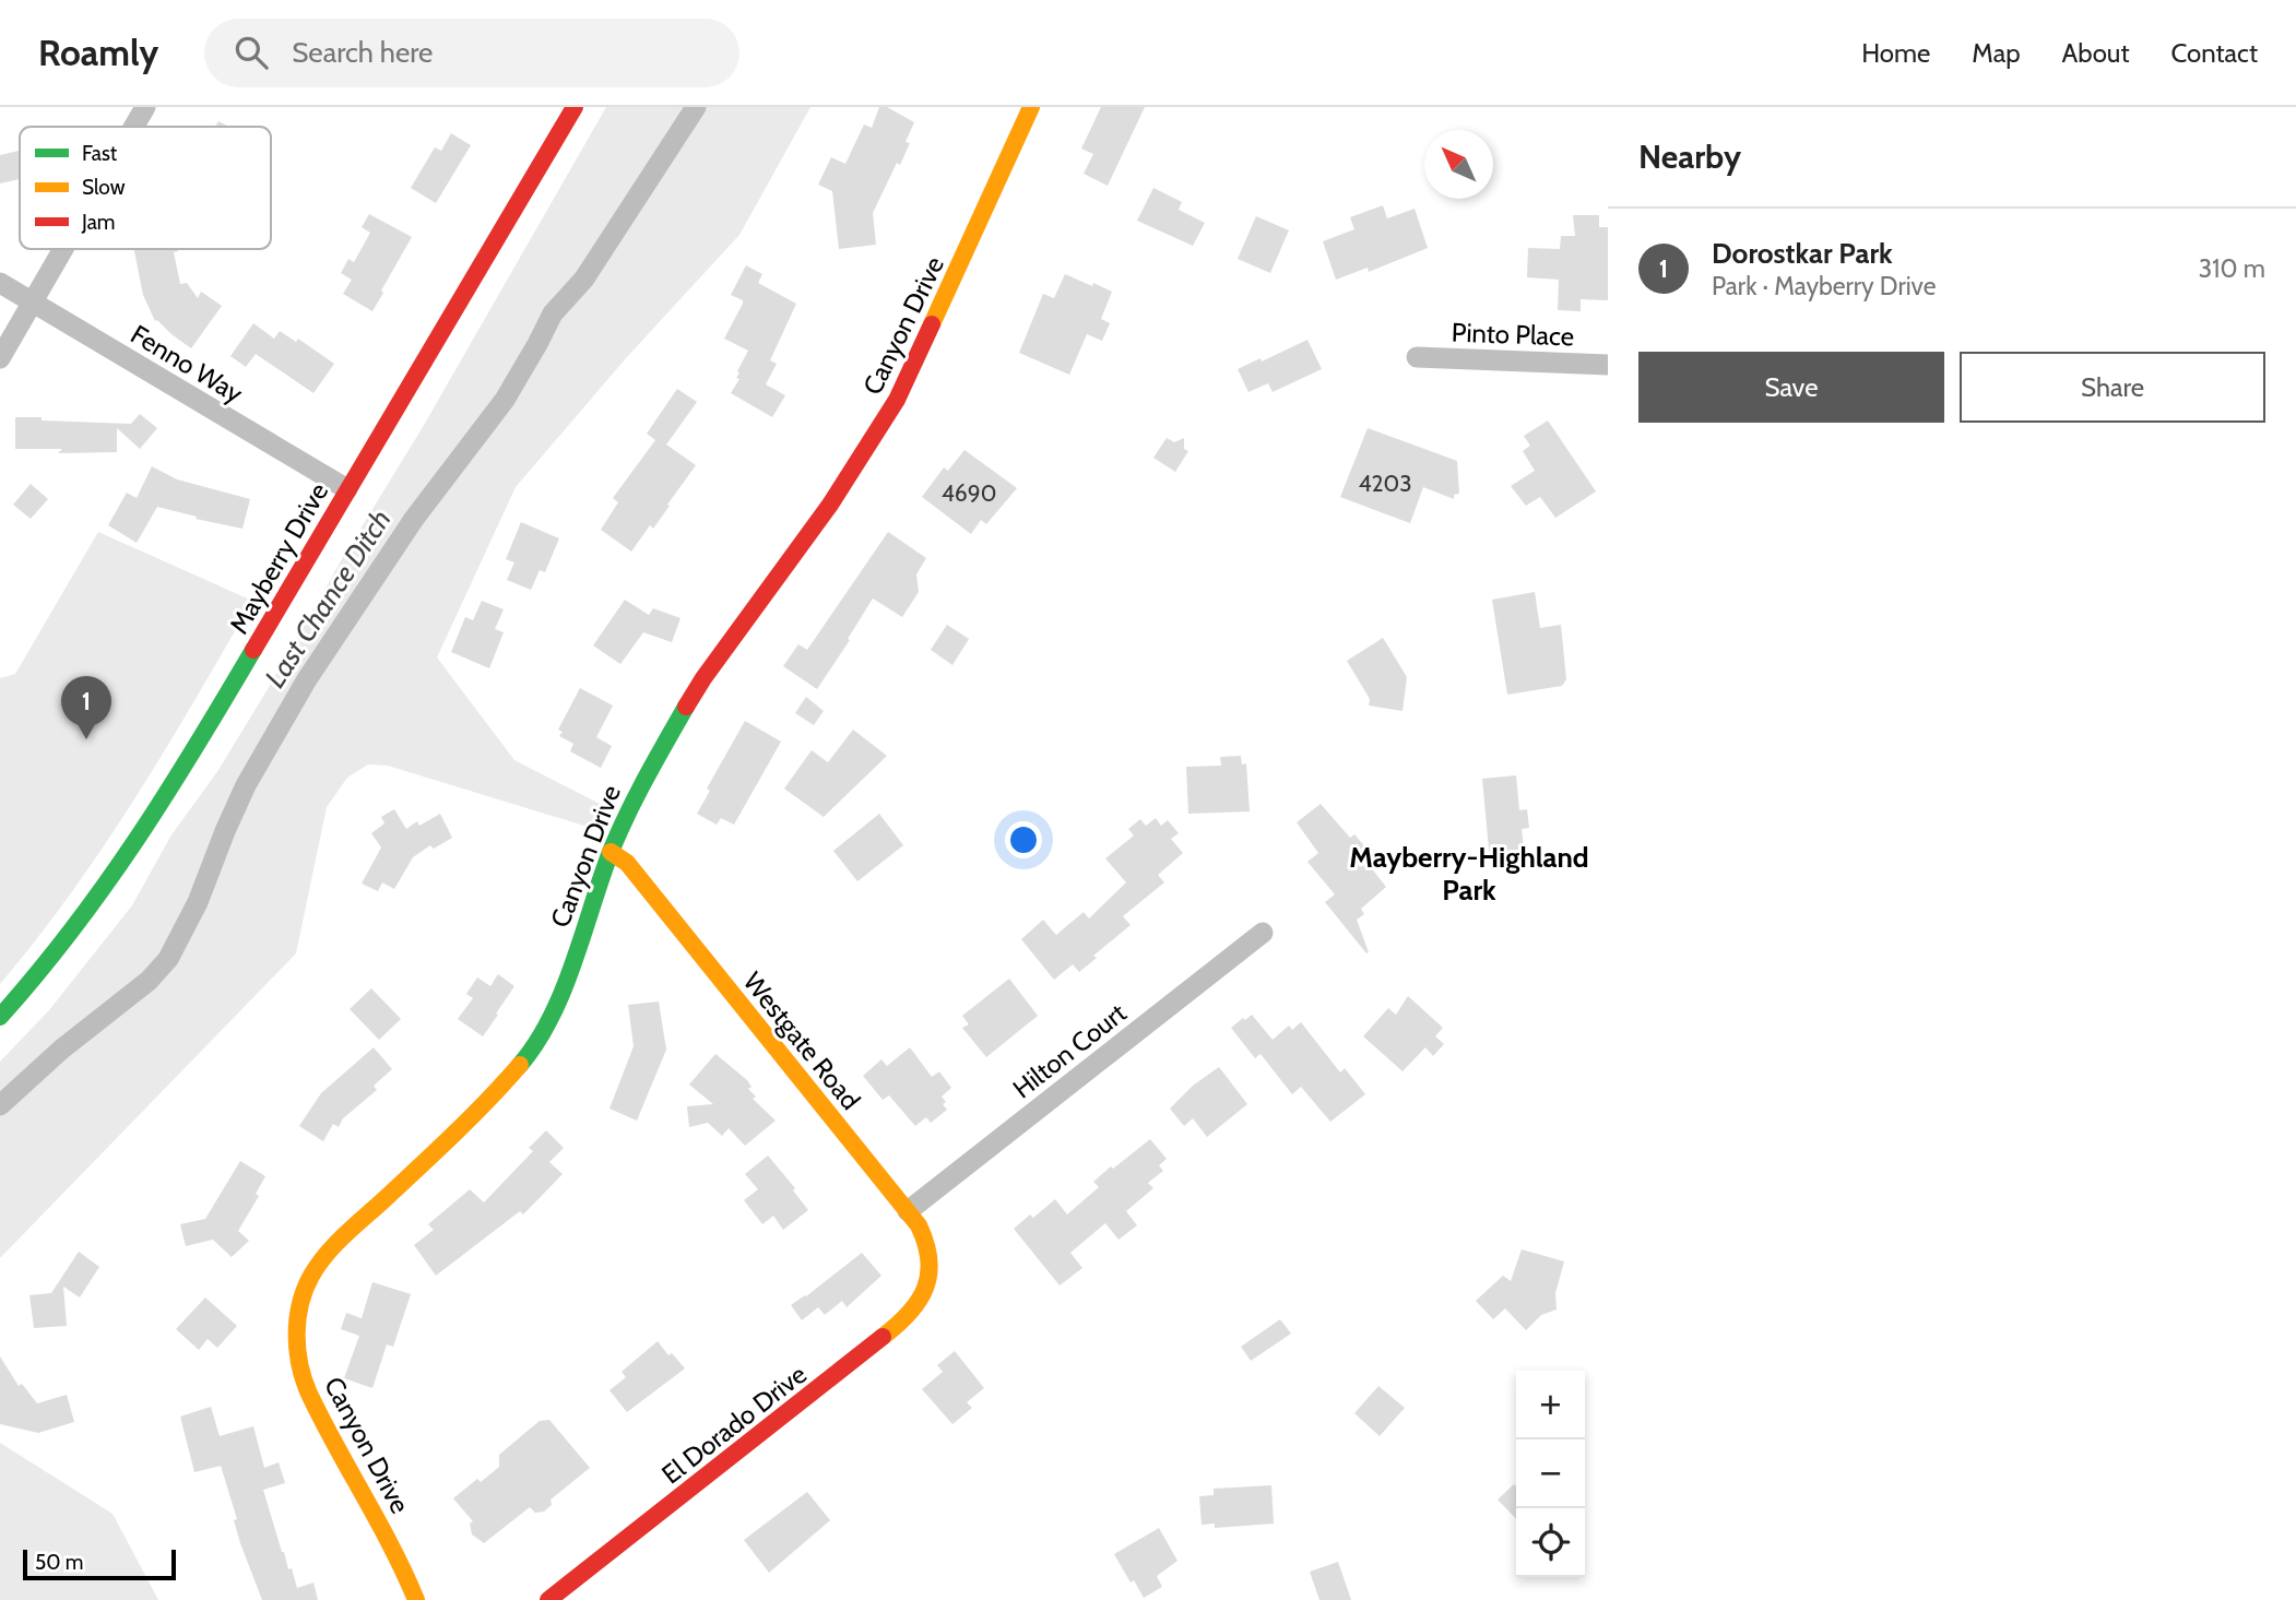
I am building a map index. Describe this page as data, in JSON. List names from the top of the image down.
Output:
{
  "streets": {
    "street": [
      "Canyon Drive",
      "Pinto Place",
      "Fenno Way",
      "Mayberry Drive",
      "Westgate Road",
      "Hilton Court",
      "El Dorado Drive"
    ]
  },
  "crossings": [
    ["Canyon Drive", "Westgate Road"],
    ["Fenno Way", "Mayberry Drive"],
    ["Westgate Road", "Hilton Court"],
    ["Westgate Road", "El Dorado Drive"]
  ],
  "districts": ["Mayberry-Highland Park"],
  "water": ["Last Chance Ditch"],
  "house_numbers": ["4203", "4690"],
  "legend": ["Fast", "Slow", "Jam"],
  "scale_bar": "50 m",
  "north": "top left",
  "page": {
    "header": "Roamly",
    "search": "Search here",
    "nav": [
      "Home",
      "Map",
      "About",
      "Contact"
    ],
    "heading": "Nearby",
    "list": [
      {
        "mark": "1",
        "name": "Dorostkar Park",
        "note": "Park · Mayberry Drive",
        "value": "310 m"
      }
    ],
    "buttons": ["Save", "Share"],
    "pins": "1",
    "map_buttons": ["+", "−"],
    "scale": "50 m"
  }
}
